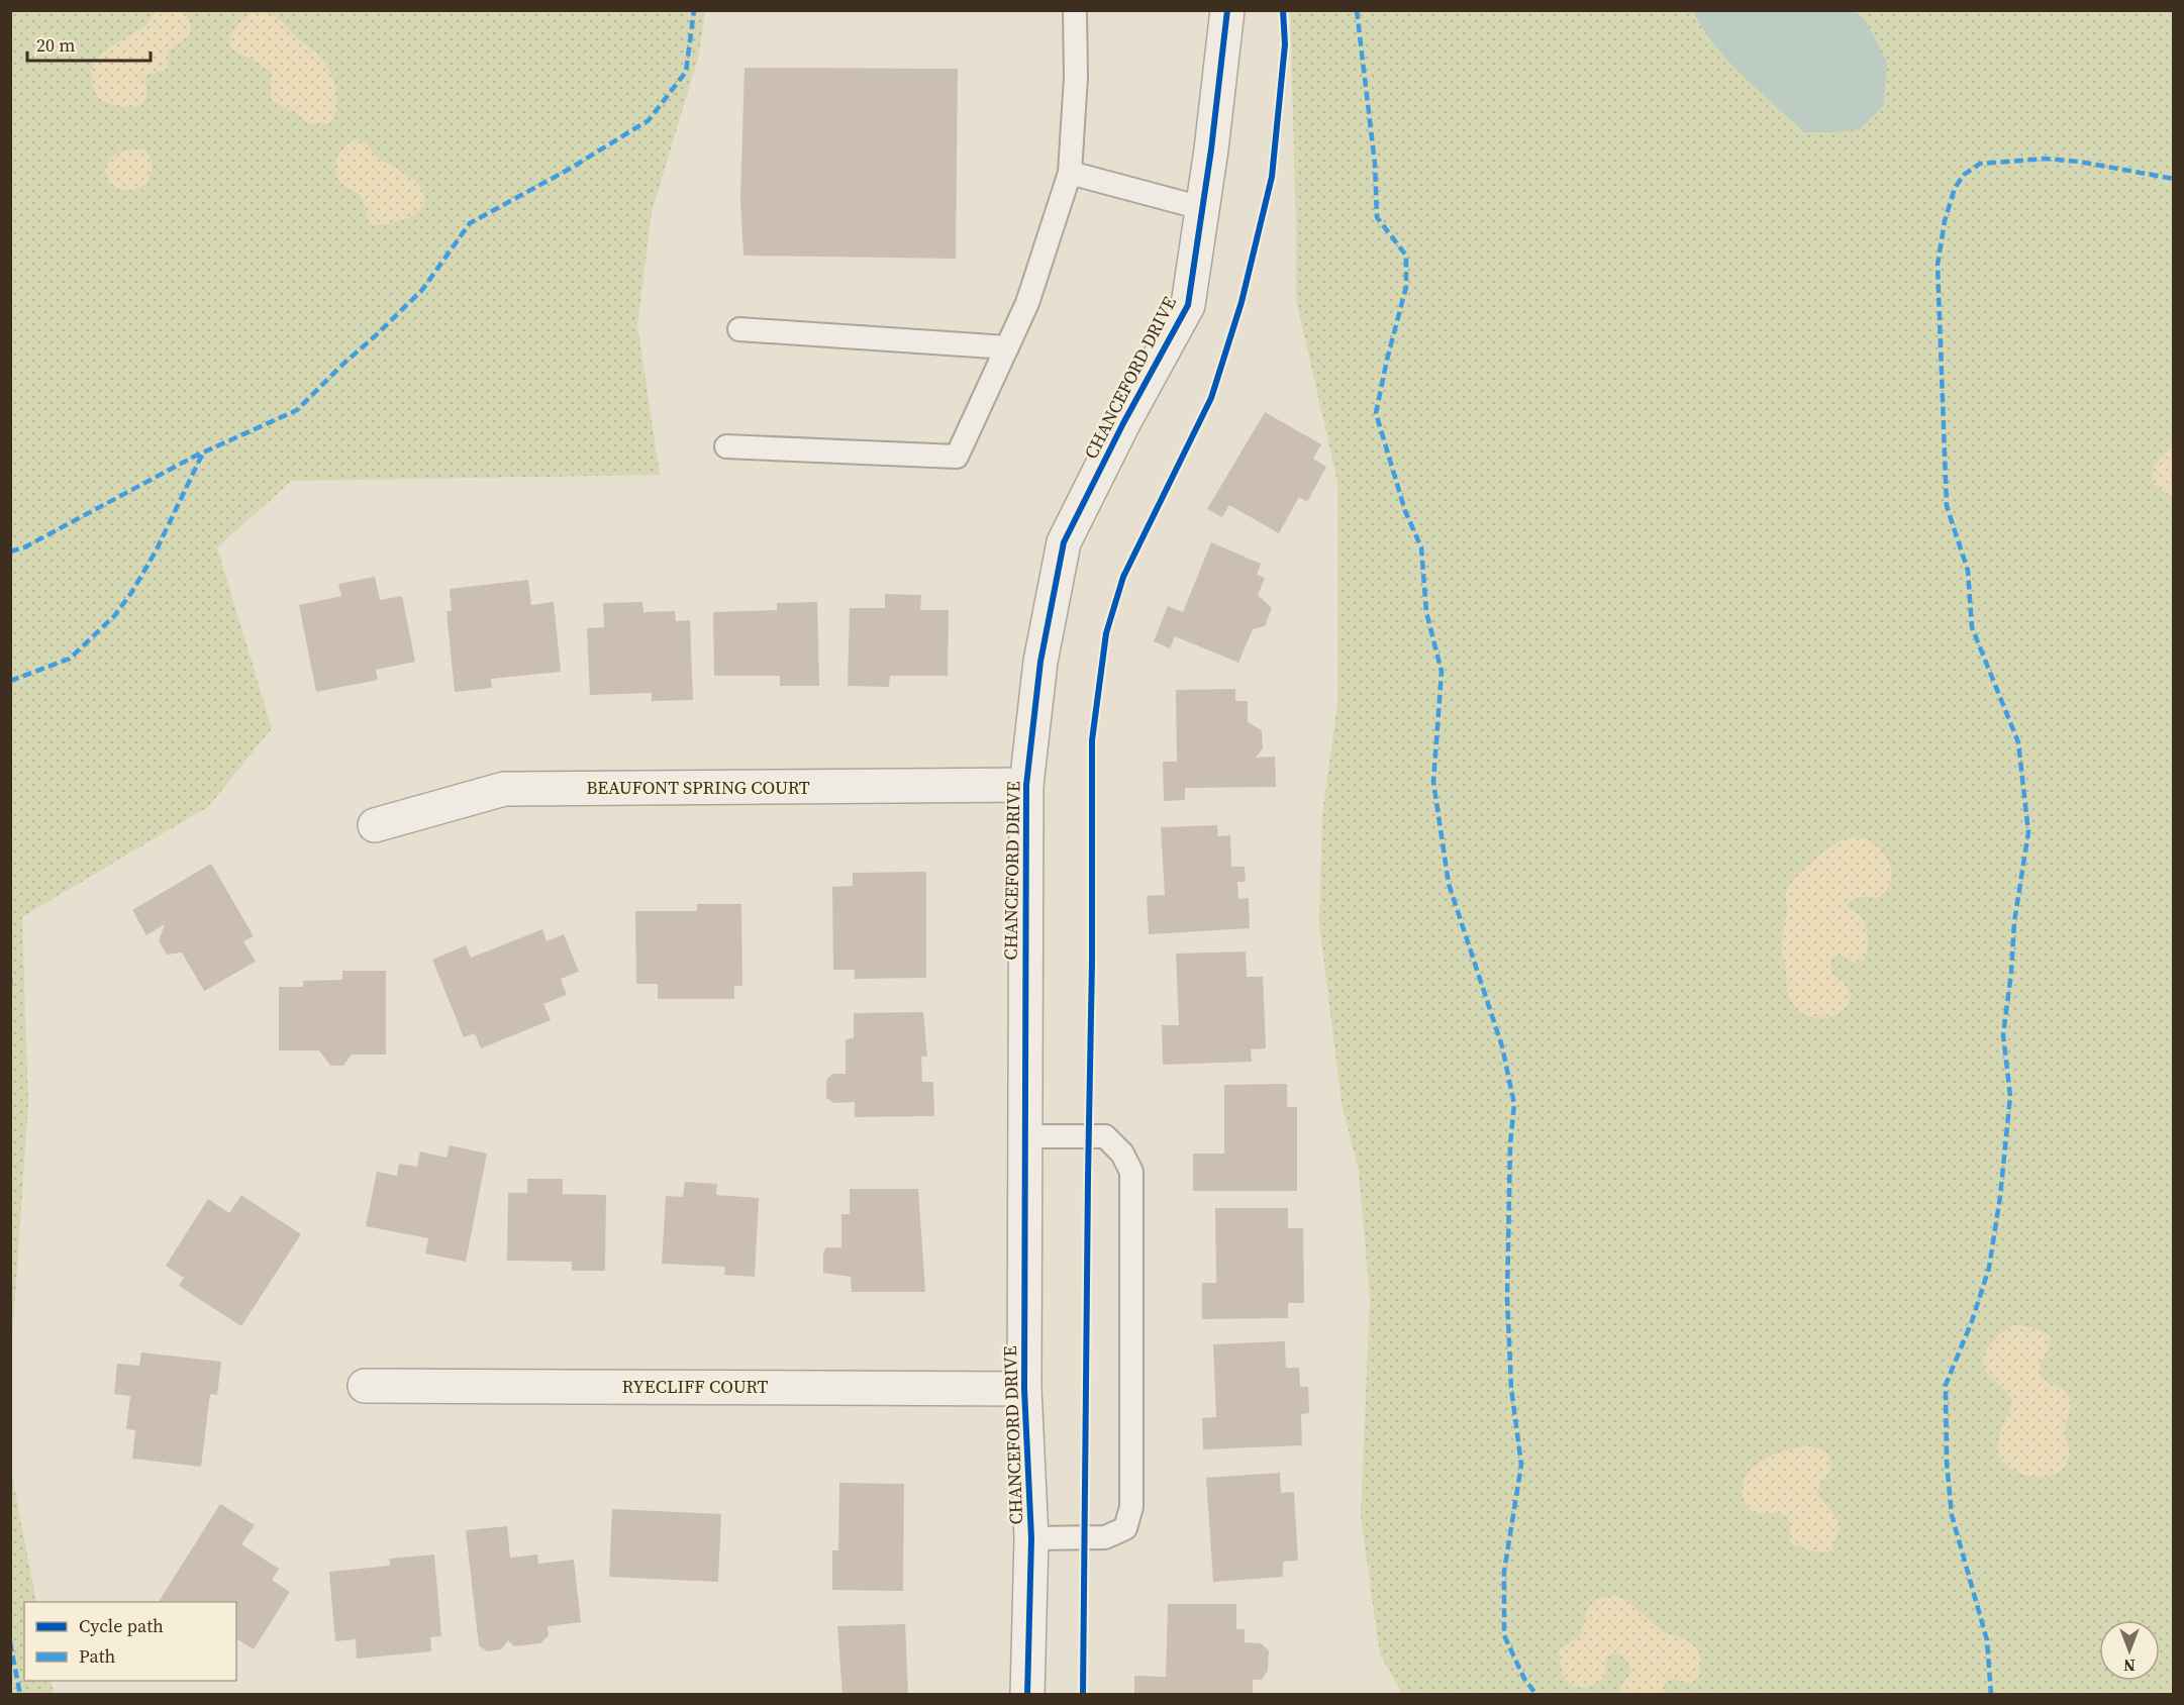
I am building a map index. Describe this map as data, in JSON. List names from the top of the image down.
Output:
{
  "streets": {
    "street": ["CHANCEFORD DRIVE", "BEAUFONT SPRING COURT", "RYECLIFF COURT"]
  },
  "crossings": [
    ["CHANCEFORD DRIVE", "BEAUFONT SPRING COURT"],
    ["CHANCEFORD DRIVE", "RYECLIFF COURT"]
  ],
  "legend": ["Cycle path", "Path"],
  "scale_bar": "20 m",
  "north": "bottom"
}
